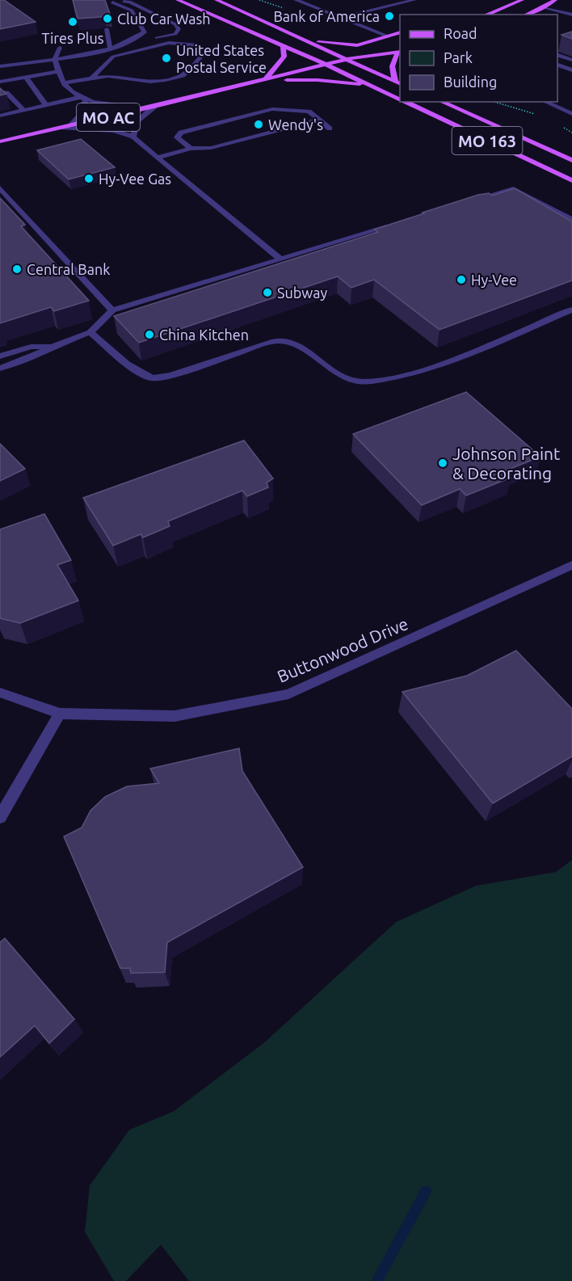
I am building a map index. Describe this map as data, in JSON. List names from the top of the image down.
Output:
{
  "streets": {
    "main road": ["MO AC", "MO 163"],
    "street": ["Buttonwood Drive"]
  },
  "crossings": [
    ["MO AC", "MO 163"]
  ],
  "places": [
    "Bank of America",
    "Club Car Wash",
    "Tires Plus",
    "United States Postal Service",
    "Wendy's",
    "Hy-Vee Gas",
    "Central Bank",
    "Hy-Vee",
    "Subway",
    "China Kitchen",
    "Johnson Paint & Decorating"
  ],
  "legend": ["Road", "Park", "Building"]
}
